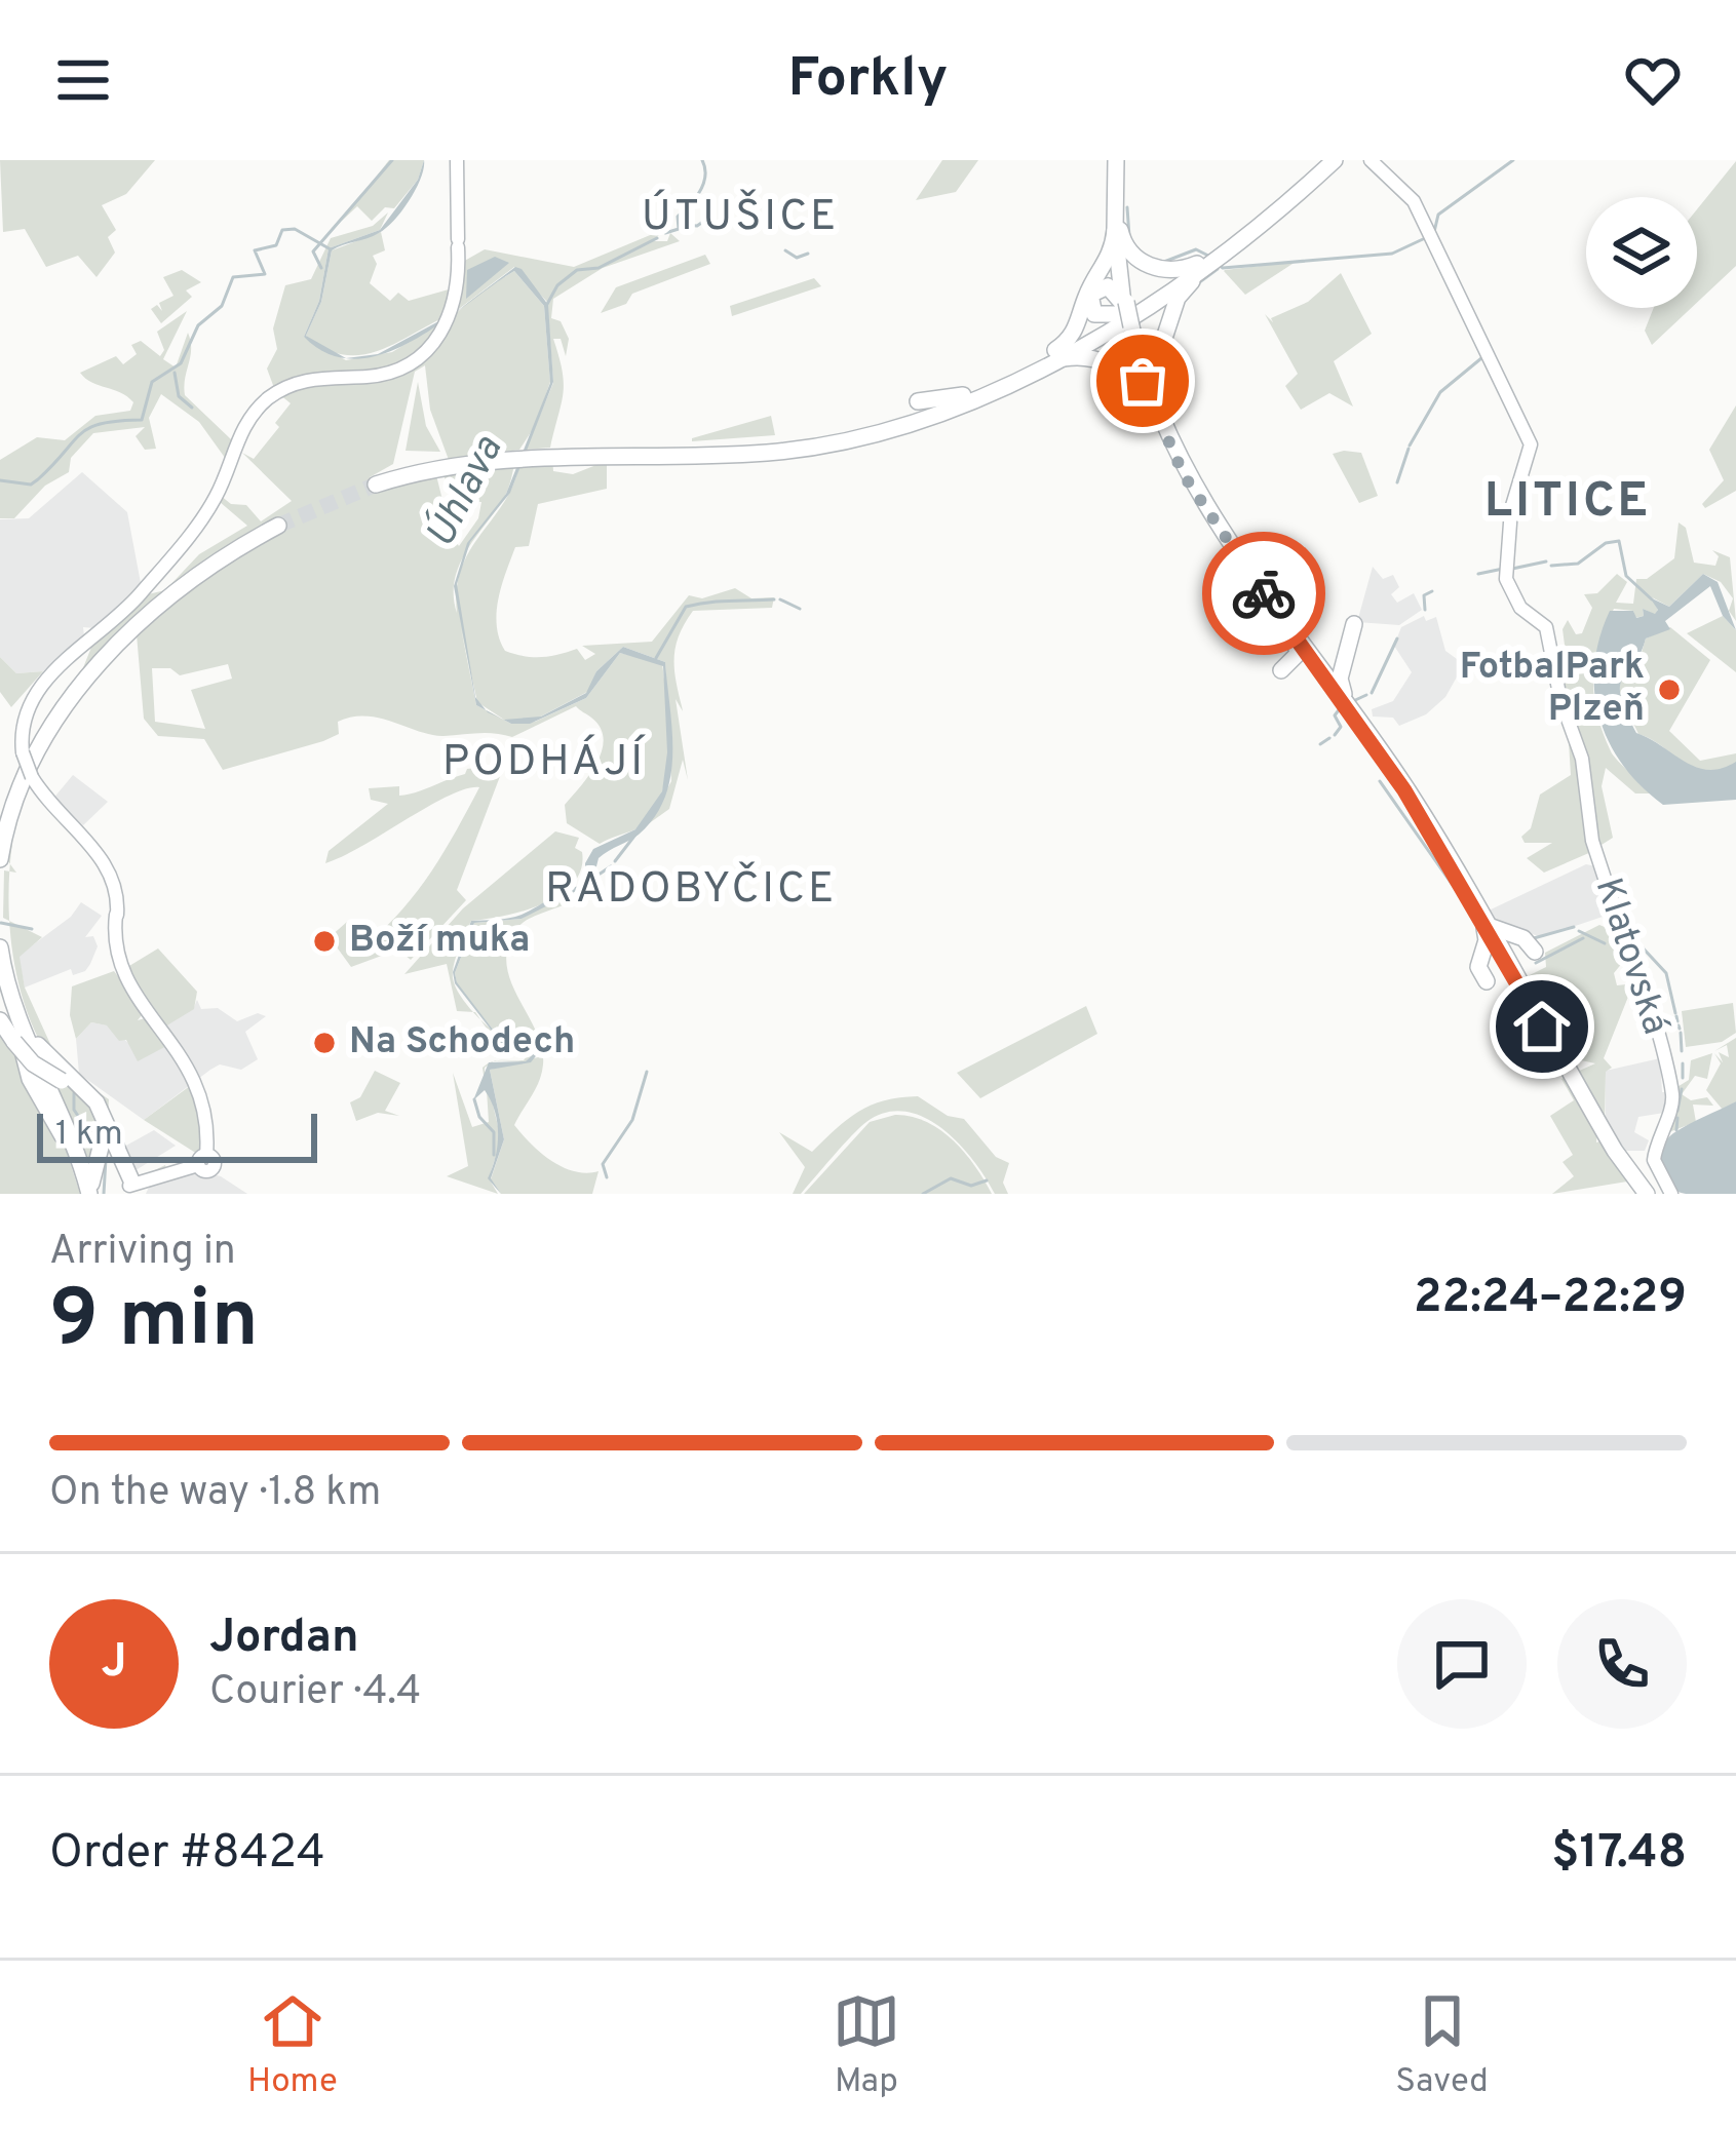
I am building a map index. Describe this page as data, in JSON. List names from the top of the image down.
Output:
{
  "streets": {
    "main road": ["Klatovská"]
  },
  "districts": [
    "ÚTUŠICE",
    "LITICE",
    "PODHÁJÍ",
    "RADOBYČICE"
  ],
  "water": ["Úhlava"],
  "places": ["FotbalPark Plzeň", "Boží muka", "Na Schodech"],
  "scale_bar": "1 km",
  "page": {
    "header": "Forkly",
    "scale": "1 km",
    "heading": ["9 min", "Arriving in", "22:24–22:29"],
    "panel": [
      "Jordan",
      "Courier · 4.4",
      "Order #8424",
      "$17.48"
    ],
    "bar": "On the way · 1.8 km",
    "round": "J",
    "tabs": ["Home", "Map", "Saved"]
  }
}
